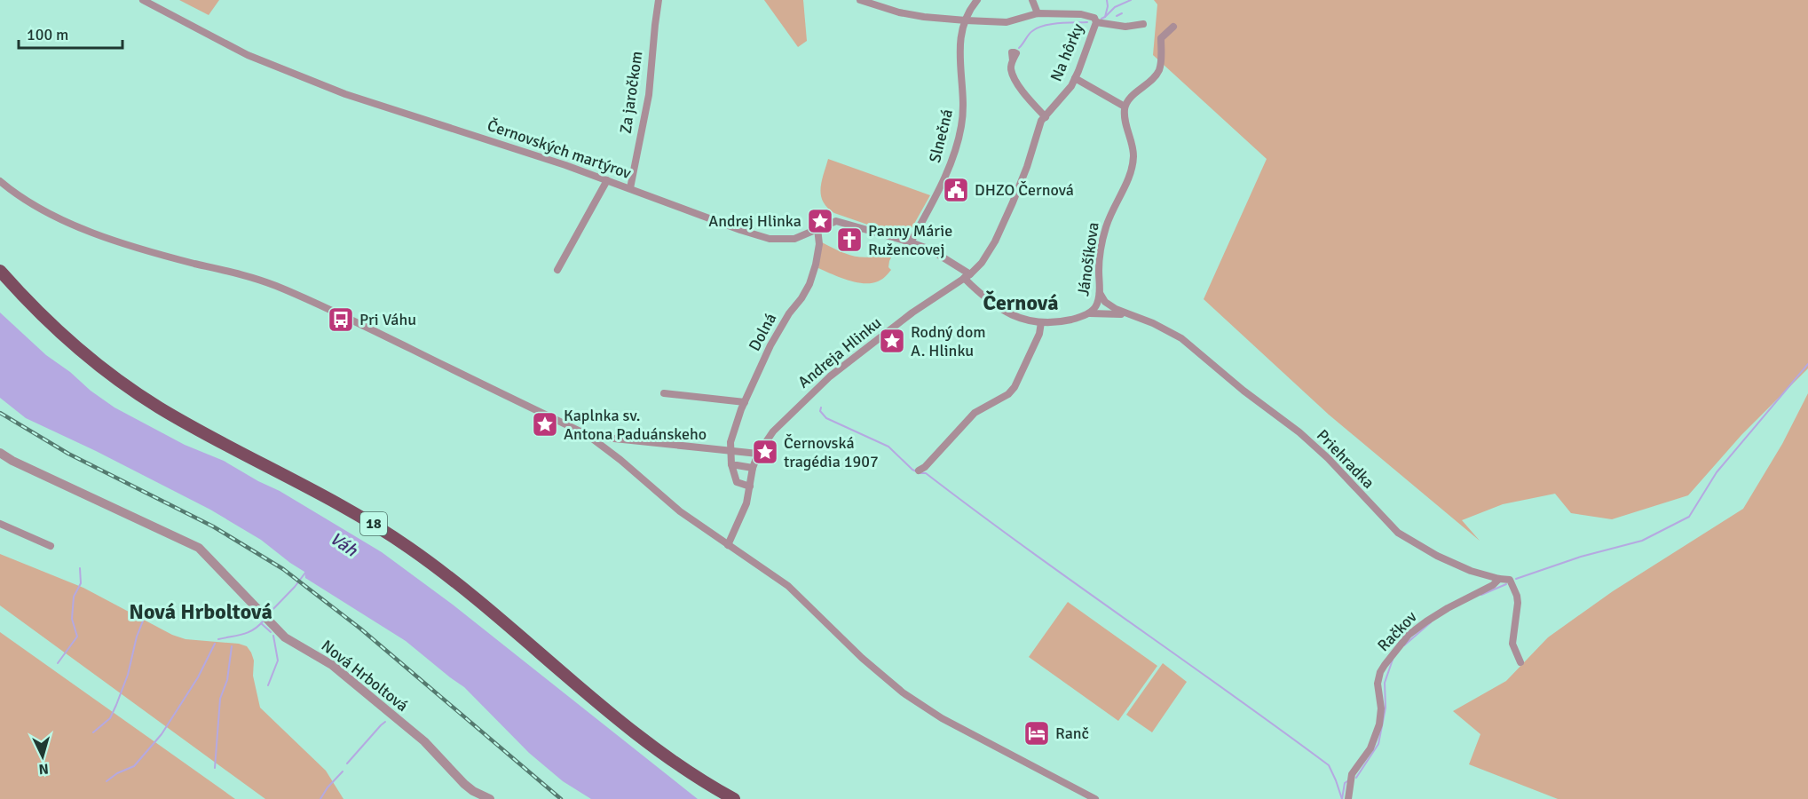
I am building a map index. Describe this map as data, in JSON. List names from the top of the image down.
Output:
{
  "streets": {
    "main road": ["18"],
    "street": [
      "Na hôrky",
      "Za jaročkom",
      "Slnečná",
      "Černovských martýrov",
      "Jánošíkova",
      "Dolná",
      "Andreja Hlinku",
      "Priehradka",
      "Račkov",
      "Nová Hrboltová"
    ]
  },
  "crossings": [
    ["Na hôrky", "Andreja Hlinku"],
    ["Za jaročkom", "Černovských martýrov"],
    ["Slnečná", "Černovských martýrov"],
    ["Černovských martýrov", "Jánošíkova"],
    ["Černovských martýrov", "Dolná"],
    ["Černovských martýrov", "Andreja Hlinku"],
    ["Jánošíkova", "Andreja Hlinku"],
    ["Jánošíkova", "Priehradka"],
    ["Priehradka", "Račkov"]
  ],
  "districts": ["Černová", "Nová Hrboltová"],
  "water": ["Váh"],
  "places": {
    "public building": ["DHZO Černová"],
    "place": [
      "Andrej Hlinka",
      "Rodný dom A. Hlinku",
      "Kaplnka sv. Antona Paduánskeho",
      "Černovská tragédia 1907"
    ],
    "church": ["Panny Márie Ružencovej"],
    "bus stop": ["Pri Váhu"],
    "hotel": ["Ranč"]
  },
  "scale_bar": "100 m",
  "north": "bottom"
}
